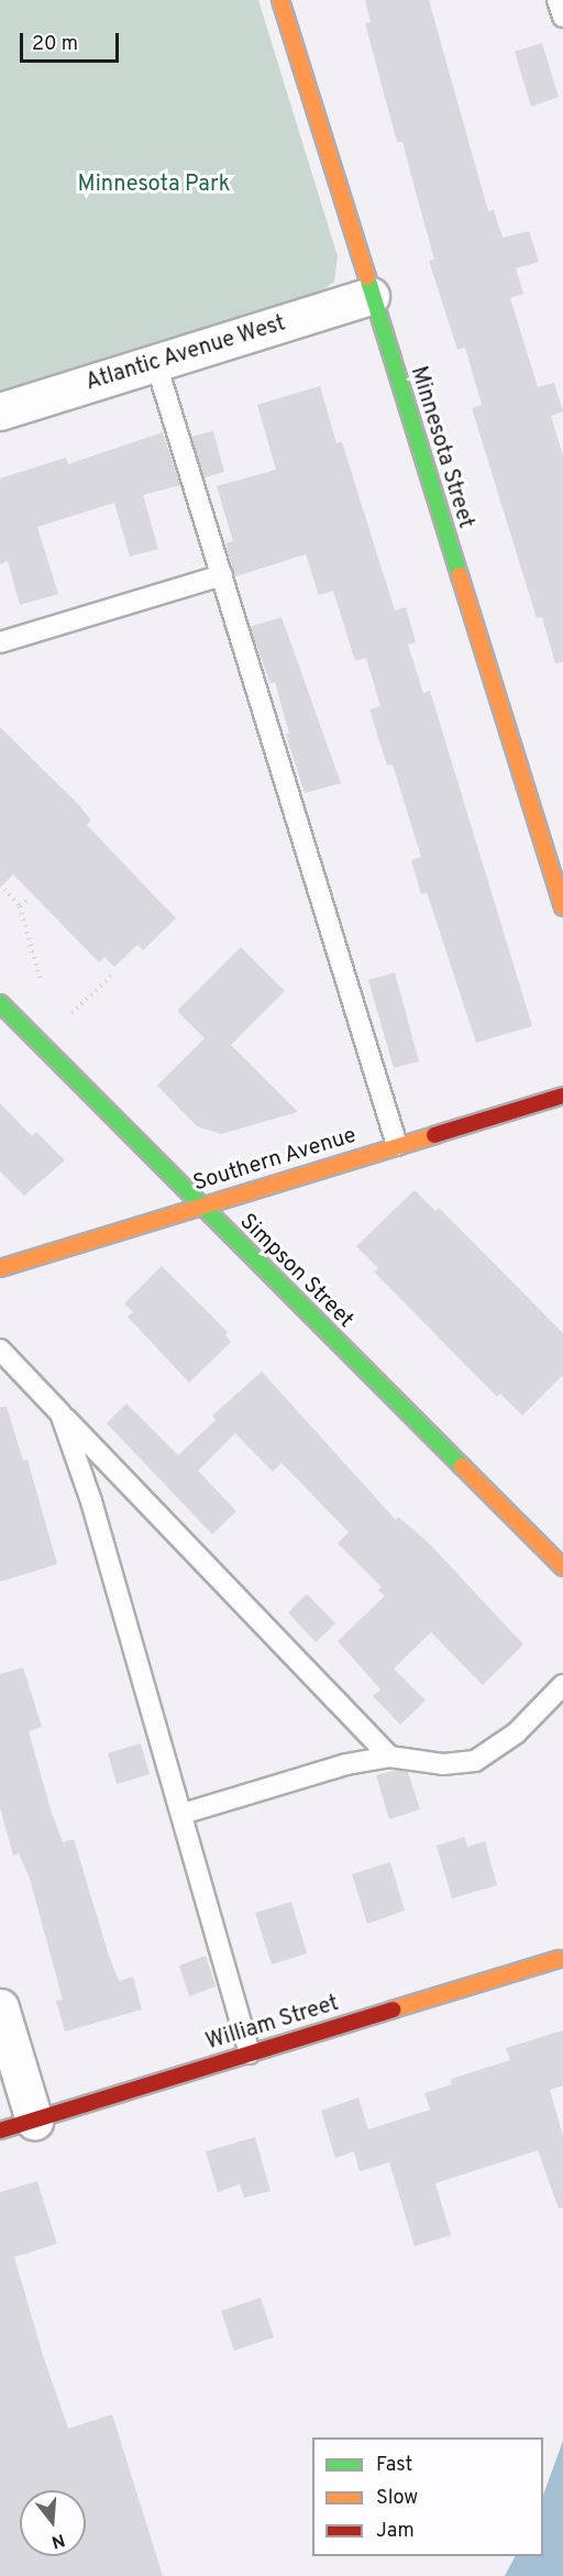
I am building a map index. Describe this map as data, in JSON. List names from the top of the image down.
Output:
{
  "streets": {
    "street": [
      "Atlantic Avenue West",
      "Minnesota Street",
      "Southern Avenue",
      "Simpson Street",
      "William Street"
    ]
  },
  "crossings": [
    ["Atlantic Avenue West", "Minnesota Street"],
    ["Southern Avenue", "Simpson Street"]
  ],
  "parks": ["Minnesota Park"],
  "legend": ["Fast", "Slow", "Jam"],
  "scale_bar": "20 m",
  "north": "bottom"
}
